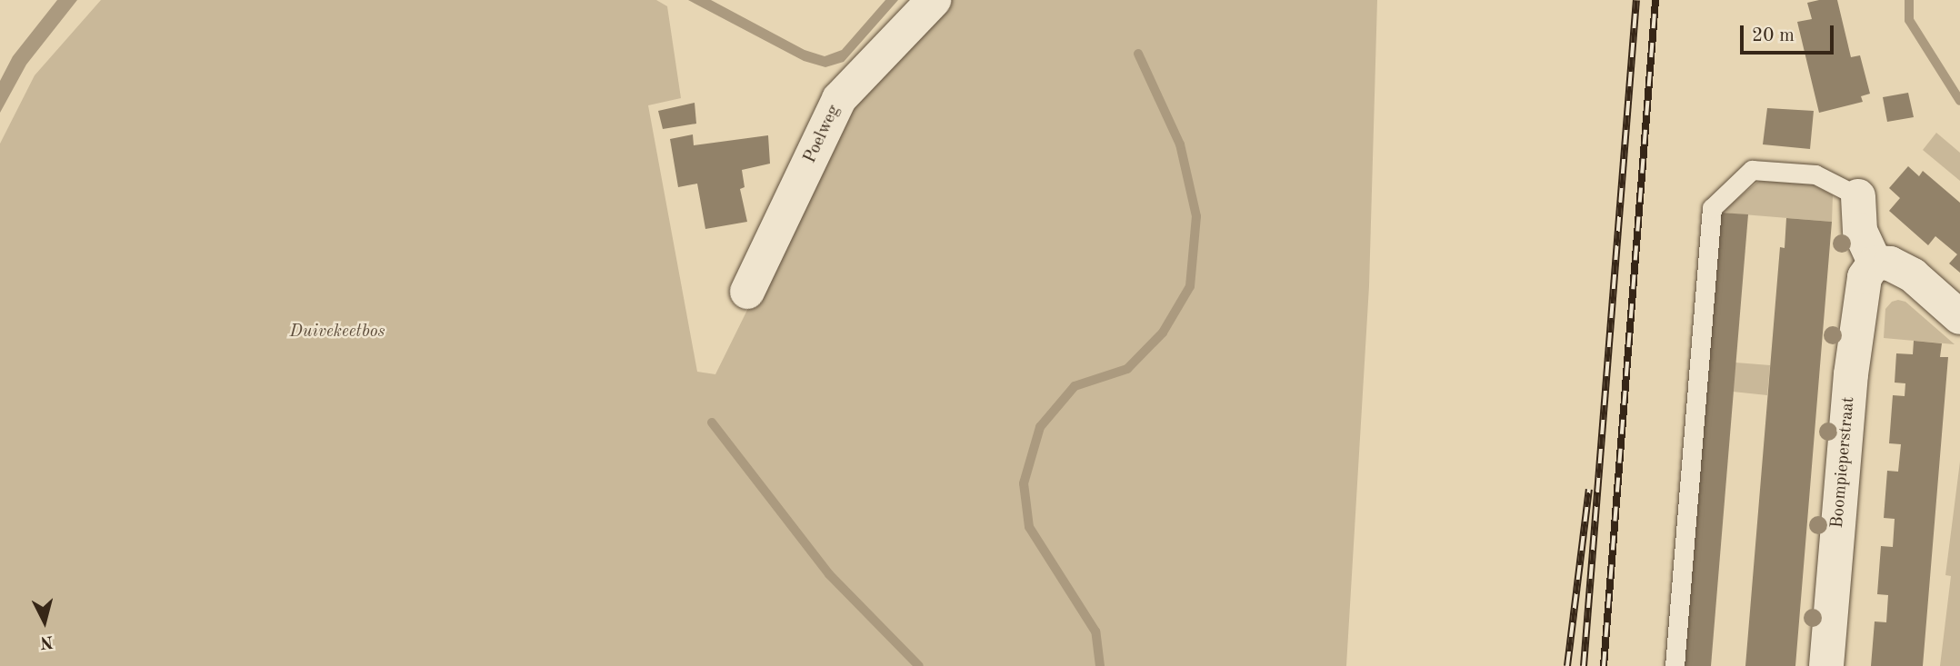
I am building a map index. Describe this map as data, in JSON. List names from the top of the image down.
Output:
{
  "streets": {
    "street": ["Poelweg", "Boompieperstraat"]
  },
  "parks": ["Duivekeetbos"],
  "scale_bar": "20 m",
  "north": "bottom"
}
